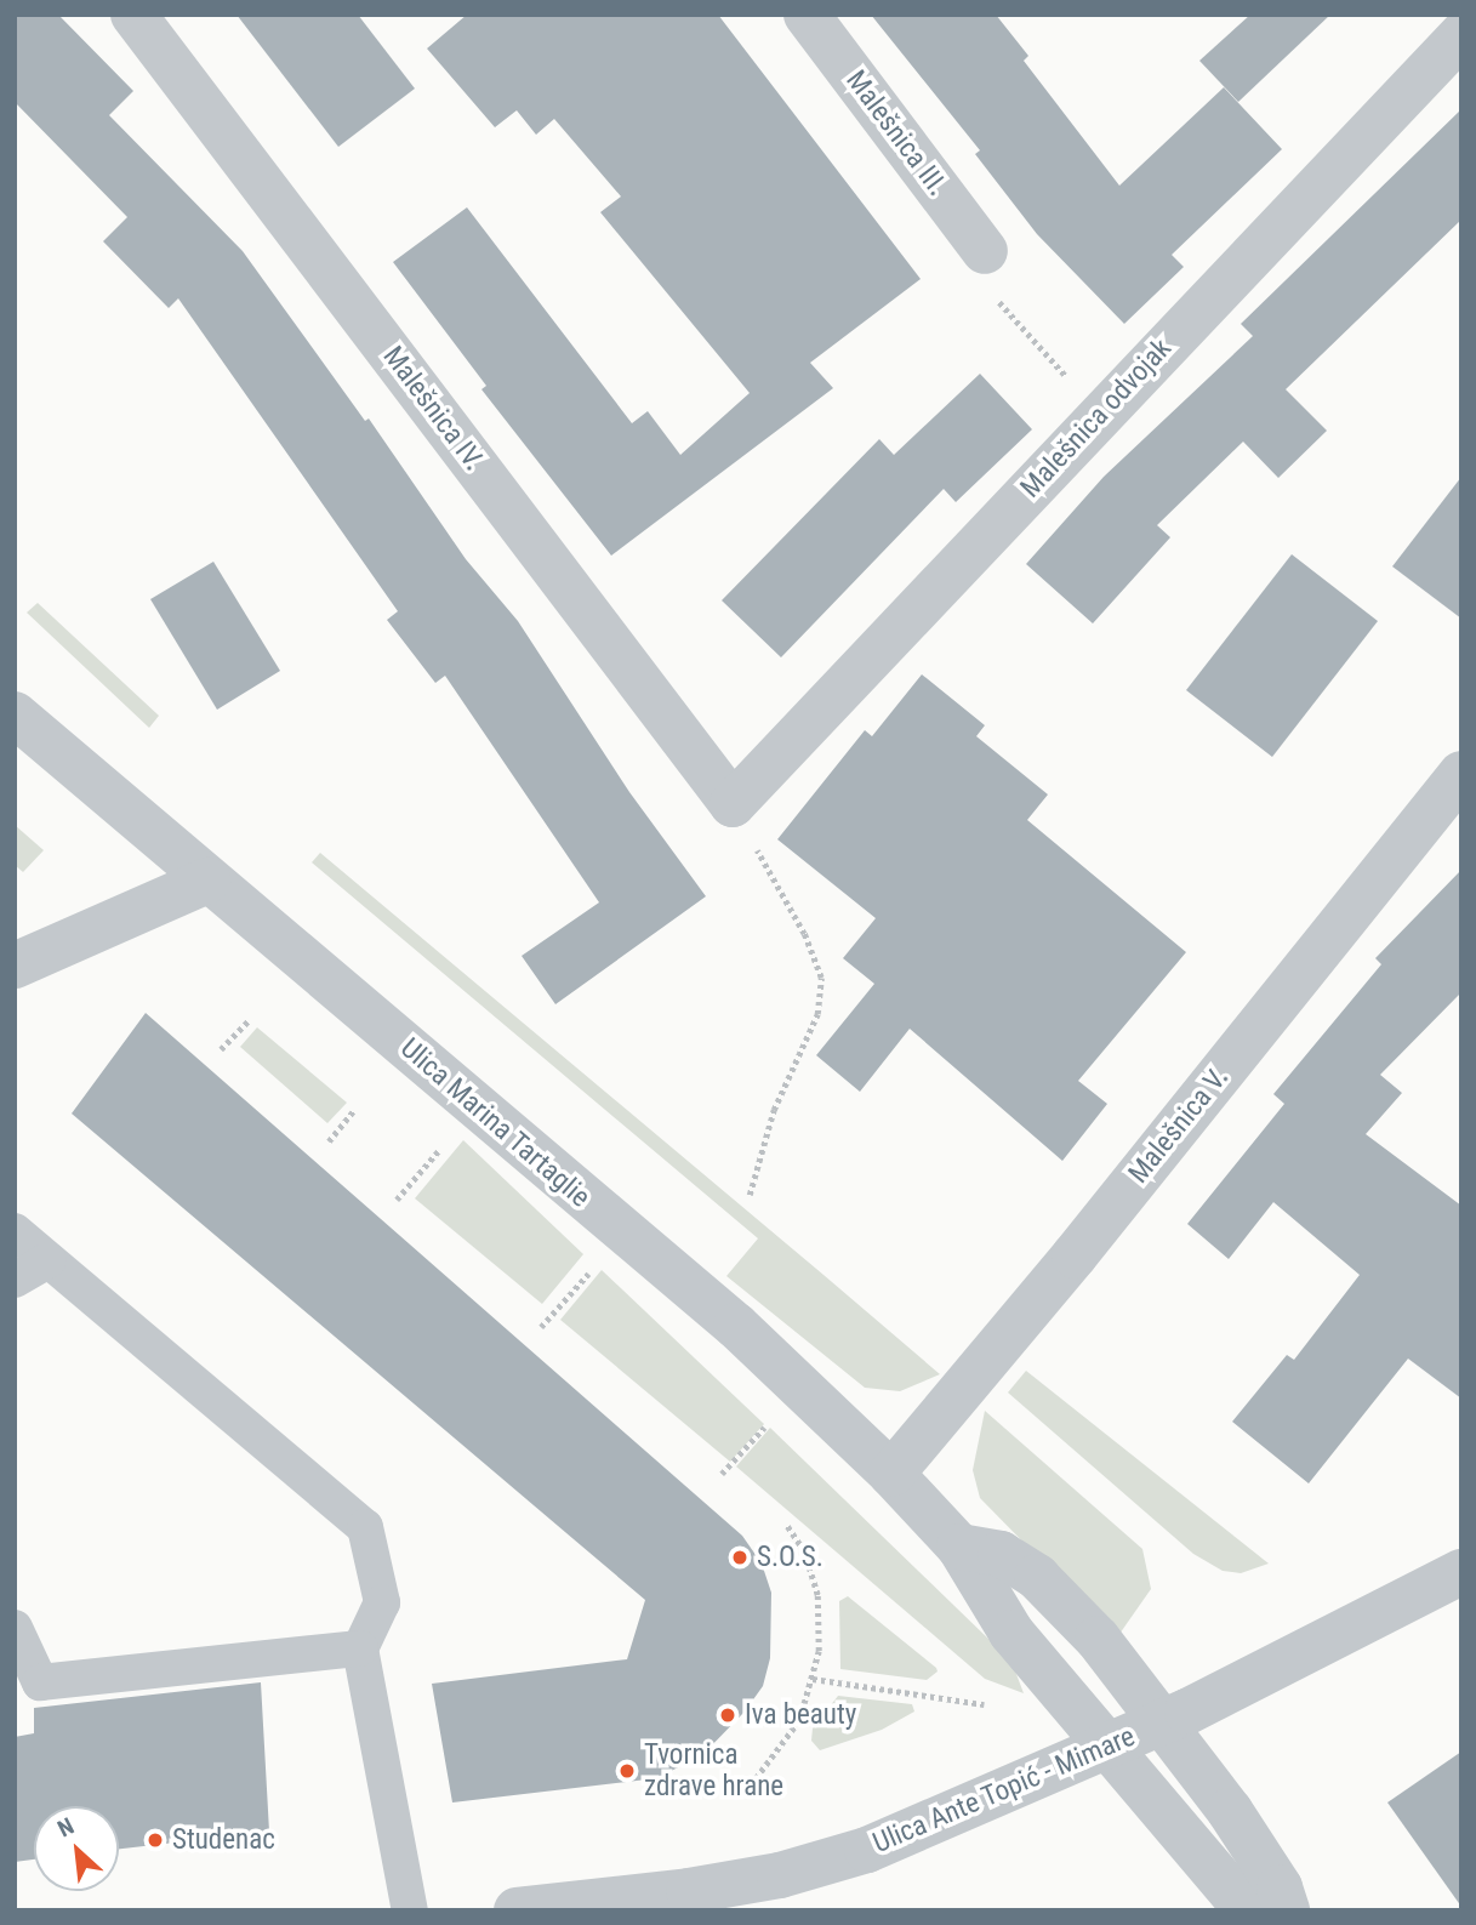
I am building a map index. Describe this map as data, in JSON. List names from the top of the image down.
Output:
{
  "streets": {
    "street": [
      "Malešnica III.",
      "Malešnica IV.",
      "Malešnica odvojak",
      "Ulica Marina Tartaglie",
      "Malešnica V.",
      "Ulica Ante Topić - Mimare"
    ]
  },
  "crossings": [
    ["Malešnica IV.", "Malešnica odvojak"],
    ["Ulica Marina Tartaglie", "Malešnica V."],
    ["Ulica Marina Tartaglie", "Ulica Ante Topić - Mimare"]
  ],
  "places": [
    "S.O.S.",
    "Iva beauty",
    "Tvornica zdrave hrane",
    "Studenac"
  ],
  "north": "top left"
}
